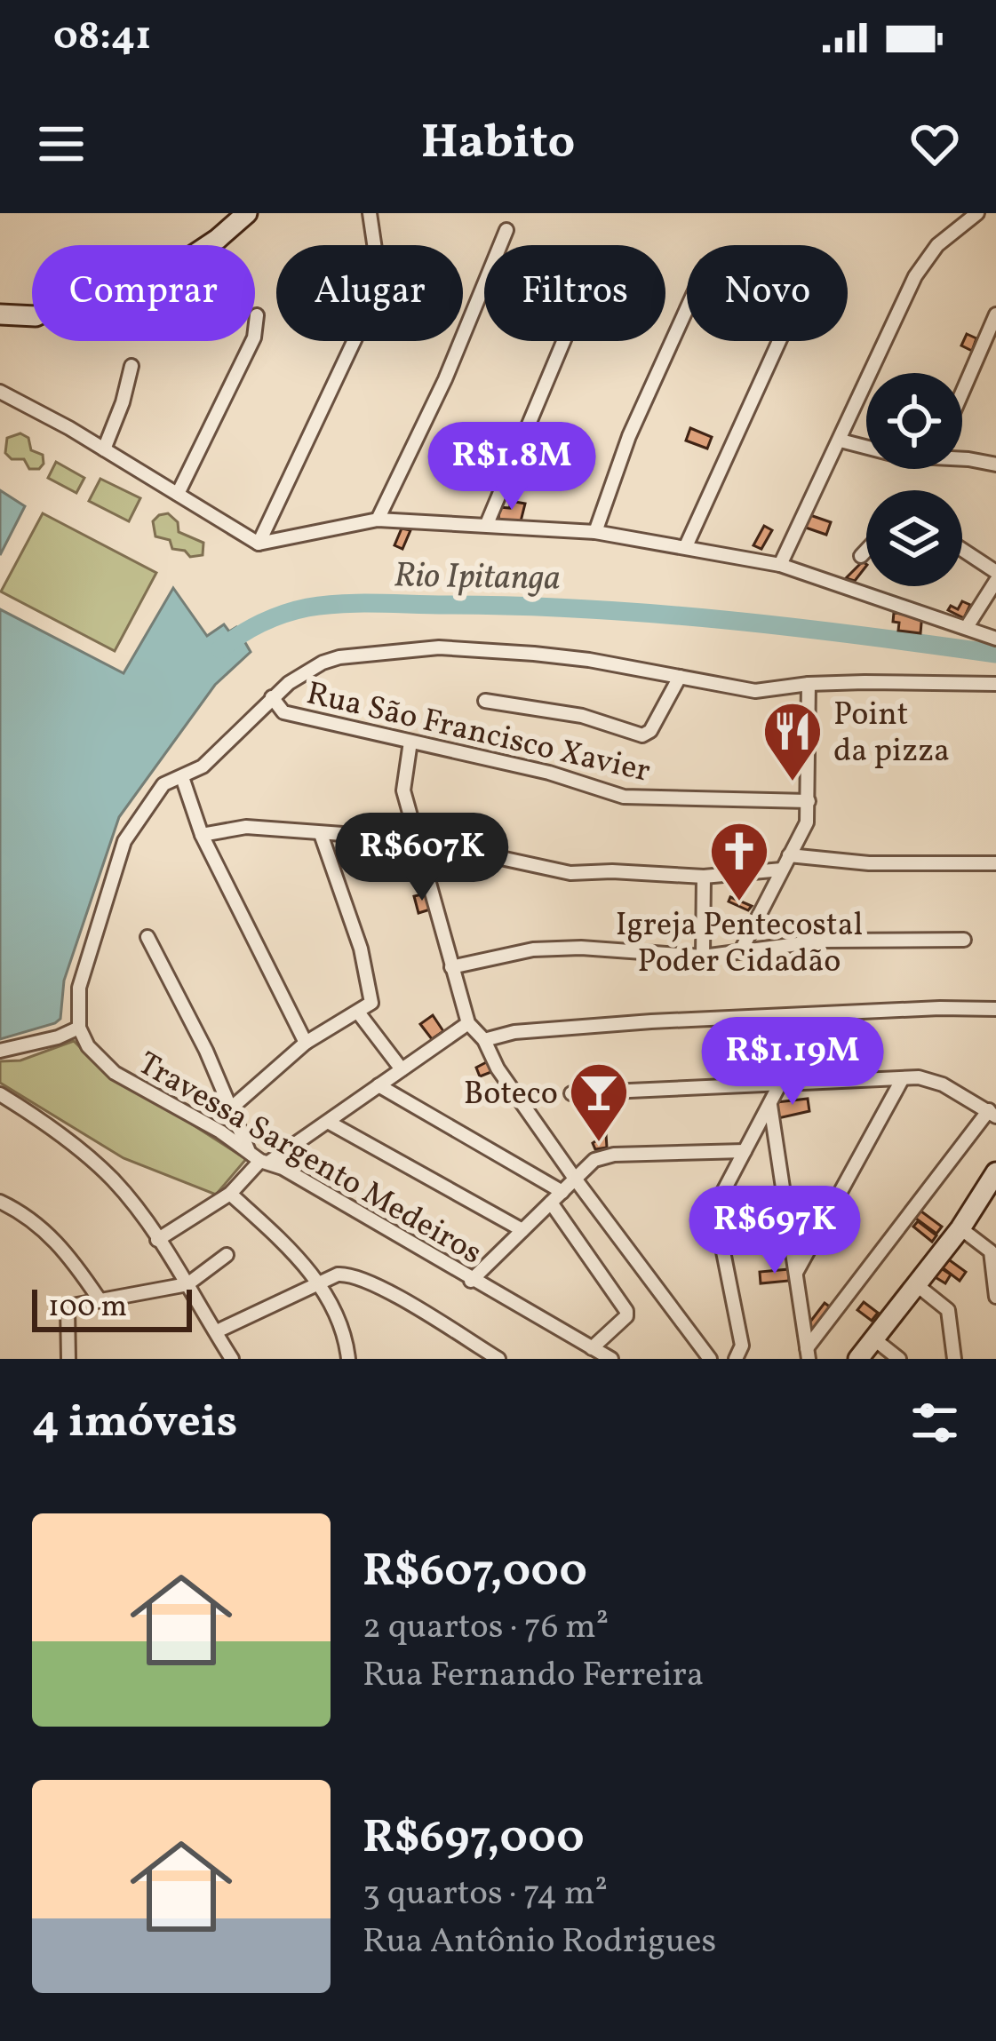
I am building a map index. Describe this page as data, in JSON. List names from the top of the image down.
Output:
{
  "streets": {
    "street": ["Rua São Francisco Xavier", "Travessa Sargento Medeiros"]
  },
  "water": ["Rio Ipitanga"],
  "places": {
    "restaurant": ["Point da pizza"],
    "church": ["Igreja Pentecostal Poder Cidadão"],
    "bar": ["Boteco"]
  },
  "scale_bar": "100 m",
  "page": {
    "status": "08:41",
    "header": "Habito",
    "chip": [
      "Comprar",
      "Alugar",
      "Filtros",
      "Novo"
    ],
    "price": [
      "R$1.8M",
      "R$607K",
      "R$1.19M",
      "R$697K"
    ],
    "scale": "100 m",
    "heading": "4 imóveis",
    "list": [
      {
        "name": "R$607,000",
        "note": "2 quartos · 76 m² · Rua Fernando Ferreira"
      },
      {
        "name": "R$697,000",
        "note": "3 quartos · 74 m² · Rua Antônio Rodrigues"
      }
    ]
  }
}
